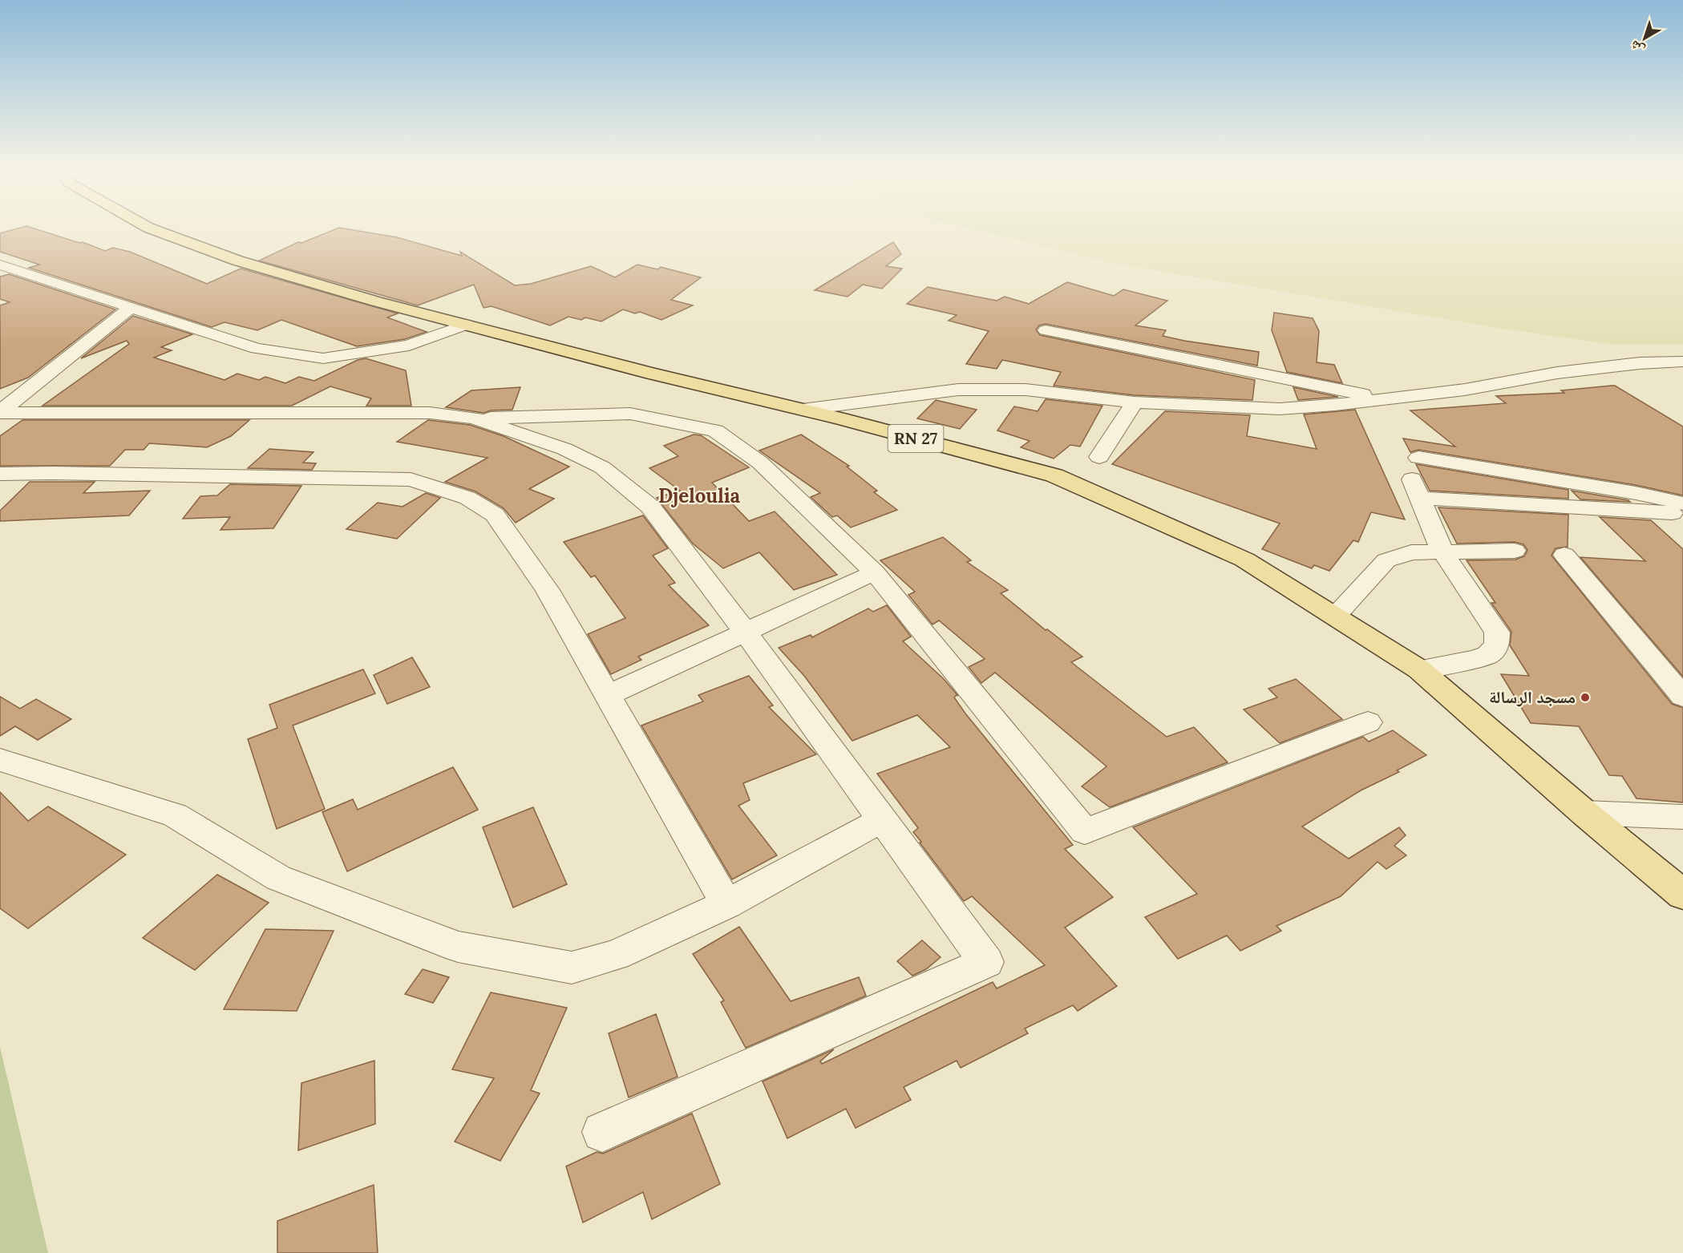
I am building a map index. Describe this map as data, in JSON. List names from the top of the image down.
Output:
{
  "streets": {
    "main road": ["RN 27"]
  },
  "districts": ["Djeloulia"],
  "places": ["مسجد الرسالة"],
  "north": "bottom left"
}
